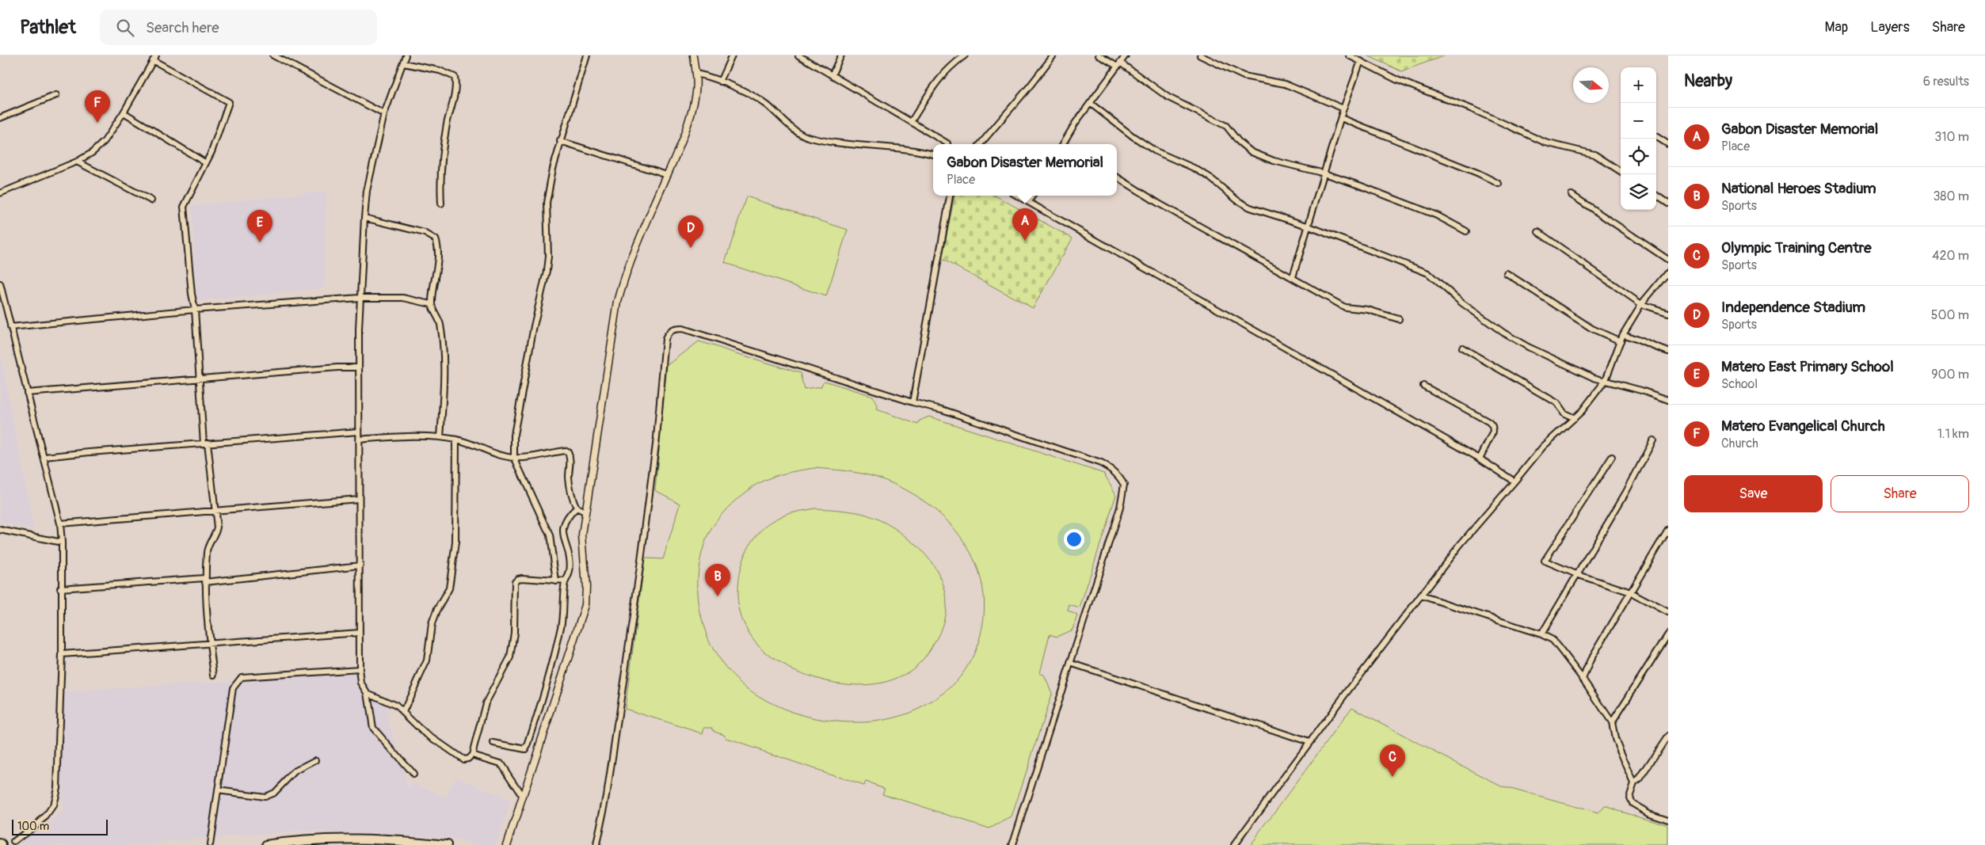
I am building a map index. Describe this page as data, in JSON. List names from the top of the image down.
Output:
{
  "scale_bar": "100 m",
  "north": "right",
  "page": {
    "header": "Pathlet",
    "search": "Search here",
    "nav": ["Map", "Layers", "Share"],
    "heading": ["Nearby", "6 results"],
    "map_buttons": ["+", "−"],
    "pins": [
      "F",
      "A",
      "E",
      "D",
      "B",
      "C"
    ],
    "list": [
      {
        "mark": "A",
        "name": "Gabon Disaster Memorial",
        "note": "Place",
        "value": "310 m"
      },
      {
        "mark": "B",
        "name": "National Heroes Stadium",
        "note": "Sports",
        "value": "380 m"
      },
      {
        "mark": "C",
        "name": "Olympic Training Centre",
        "note": "Sports",
        "value": "420 m"
      },
      {
        "mark": "D",
        "name": "Independence Stadium",
        "note": "Sports",
        "value": "500 m"
      },
      {
        "mark": "E",
        "name": "Matero East Primary School",
        "note": "School",
        "value": "900 m"
      },
      {
        "mark": "F",
        "name": "Matero Evangelical Church",
        "note": "Church",
        "value": "1.1 km"
      }
    ],
    "popup": ["Gabon Disaster Memorial", "Place"],
    "buttons": ["Save", "Share"],
    "scale": "100 m"
  }
}
